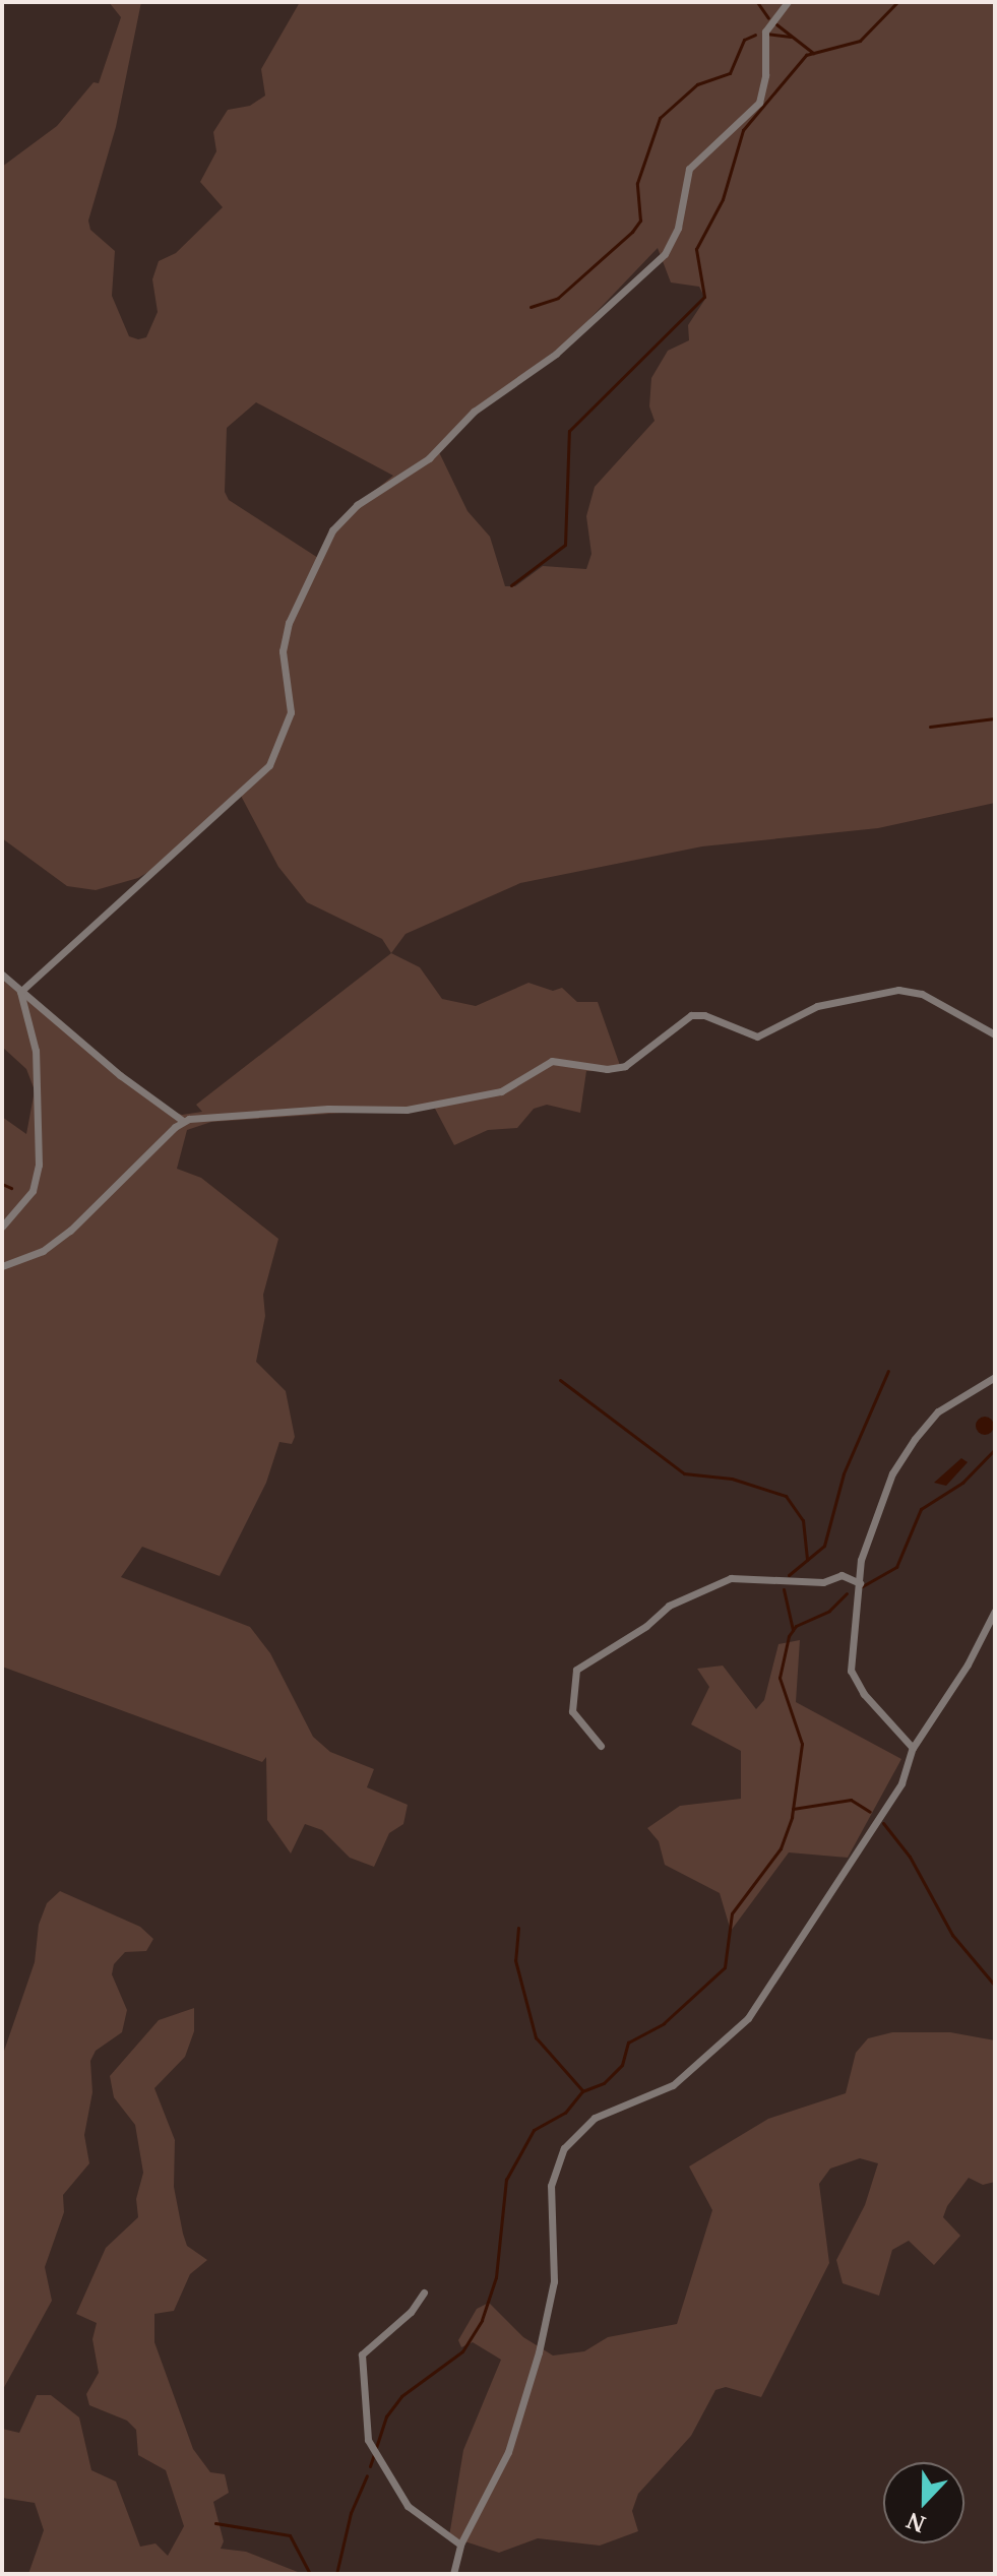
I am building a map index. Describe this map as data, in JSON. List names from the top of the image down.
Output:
{
  "north": "bottom"
}
